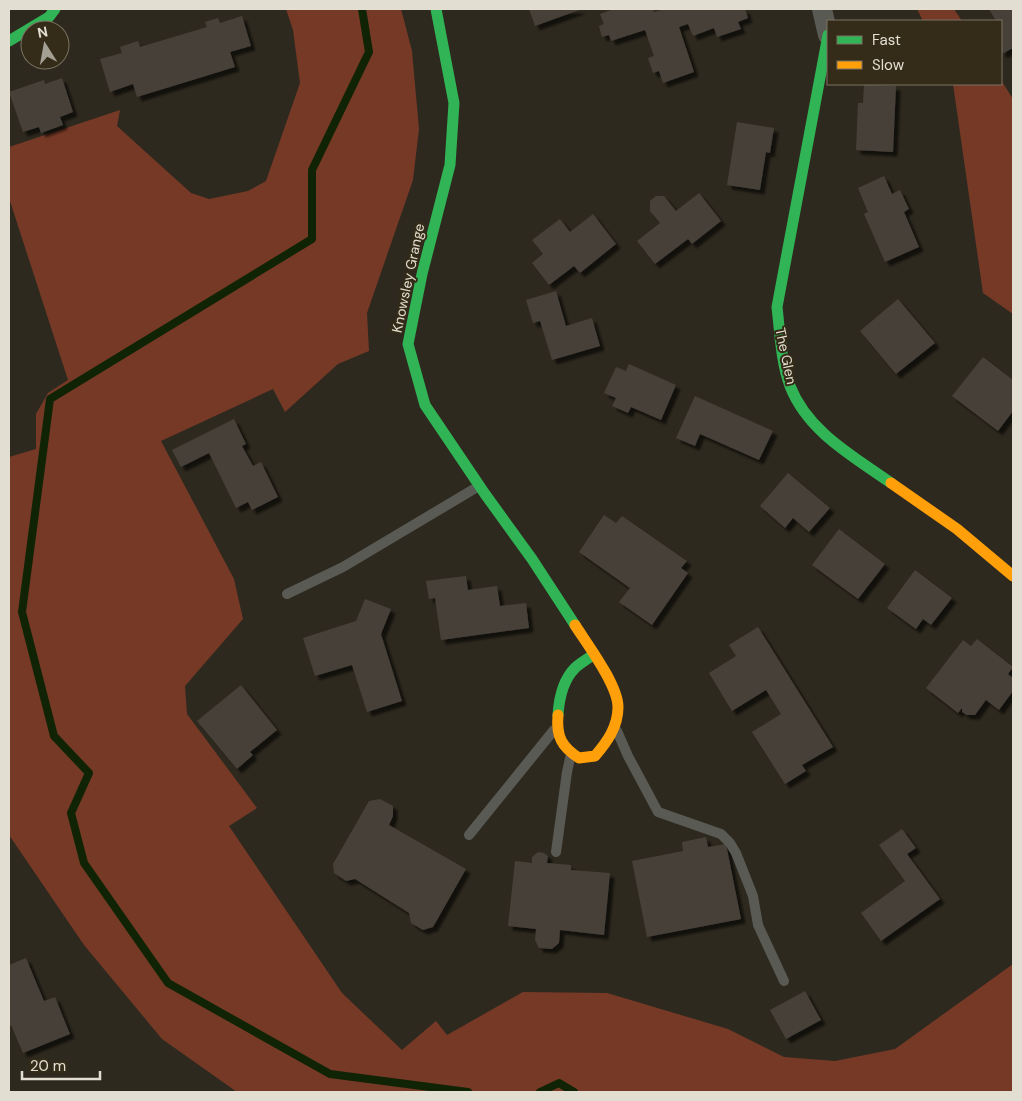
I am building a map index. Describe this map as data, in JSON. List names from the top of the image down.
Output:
{
  "streets": {
    "street": ["Knowsley Grange", "The Glen"]
  },
  "legend": ["Fast", "Slow"],
  "scale_bar": "20 m",
  "north": "top"
}
